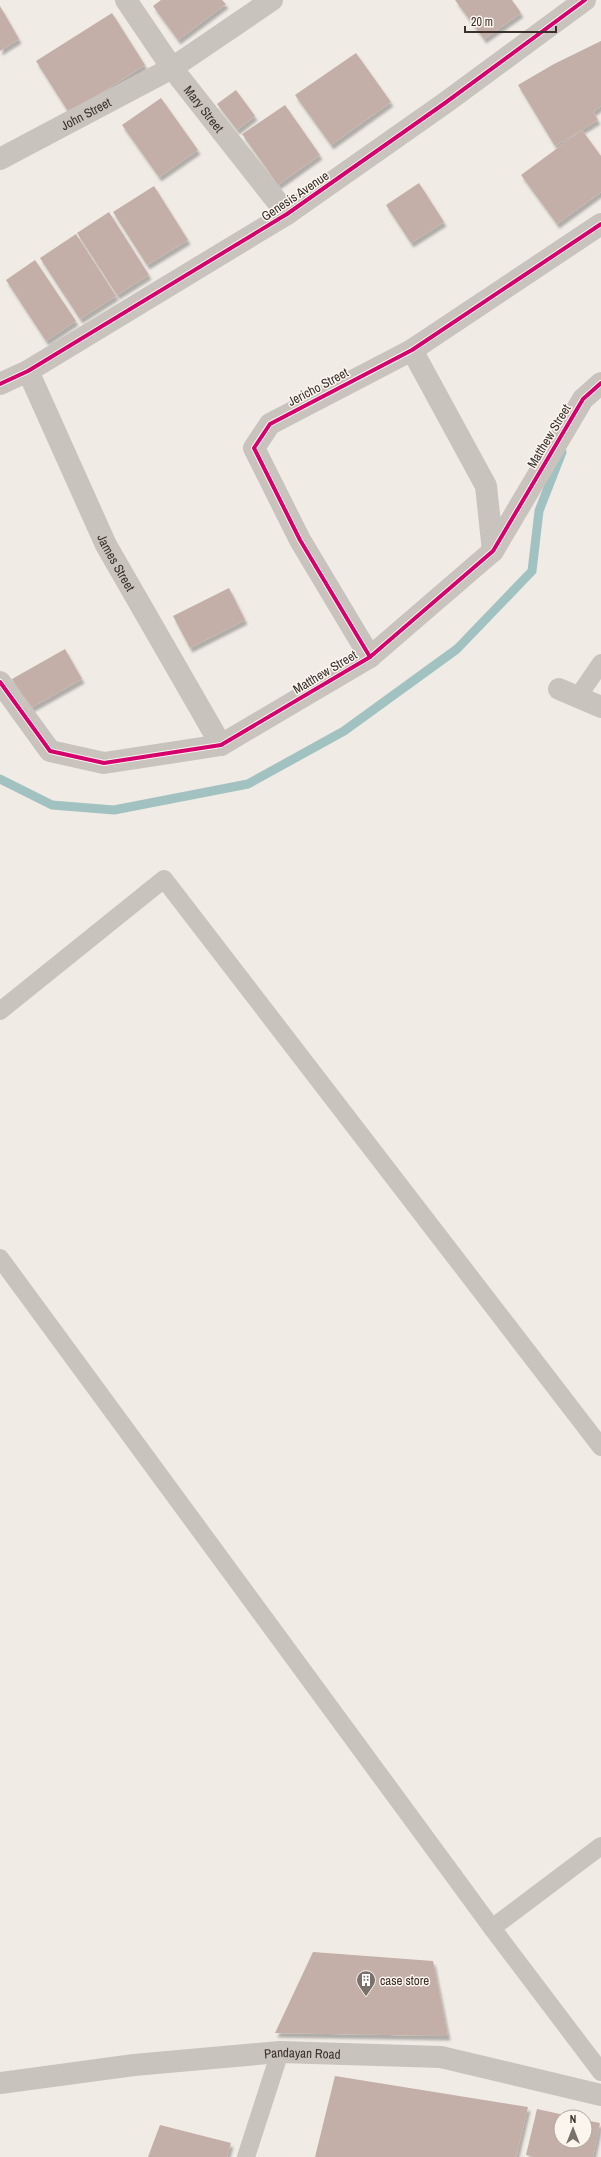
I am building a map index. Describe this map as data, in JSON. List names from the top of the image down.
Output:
{
  "streets": {
    "street": [
      "Mary Street",
      "John Street",
      "Genesis Avenue",
      "Jericho Street",
      "Matthew Street",
      "James Street",
      "Pandayan Road"
    ]
  },
  "crossings": [
    ["Mary Street", "John Street"],
    ["Mary Street", "Genesis Avenue"],
    ["Genesis Avenue", "James Street"],
    ["Jericho Street", "Matthew Street"],
    ["Matthew Street", "James Street"]
  ],
  "places": {
    "building": ["case store"]
  },
  "scale_bar": "20 m",
  "north": "top"
}
